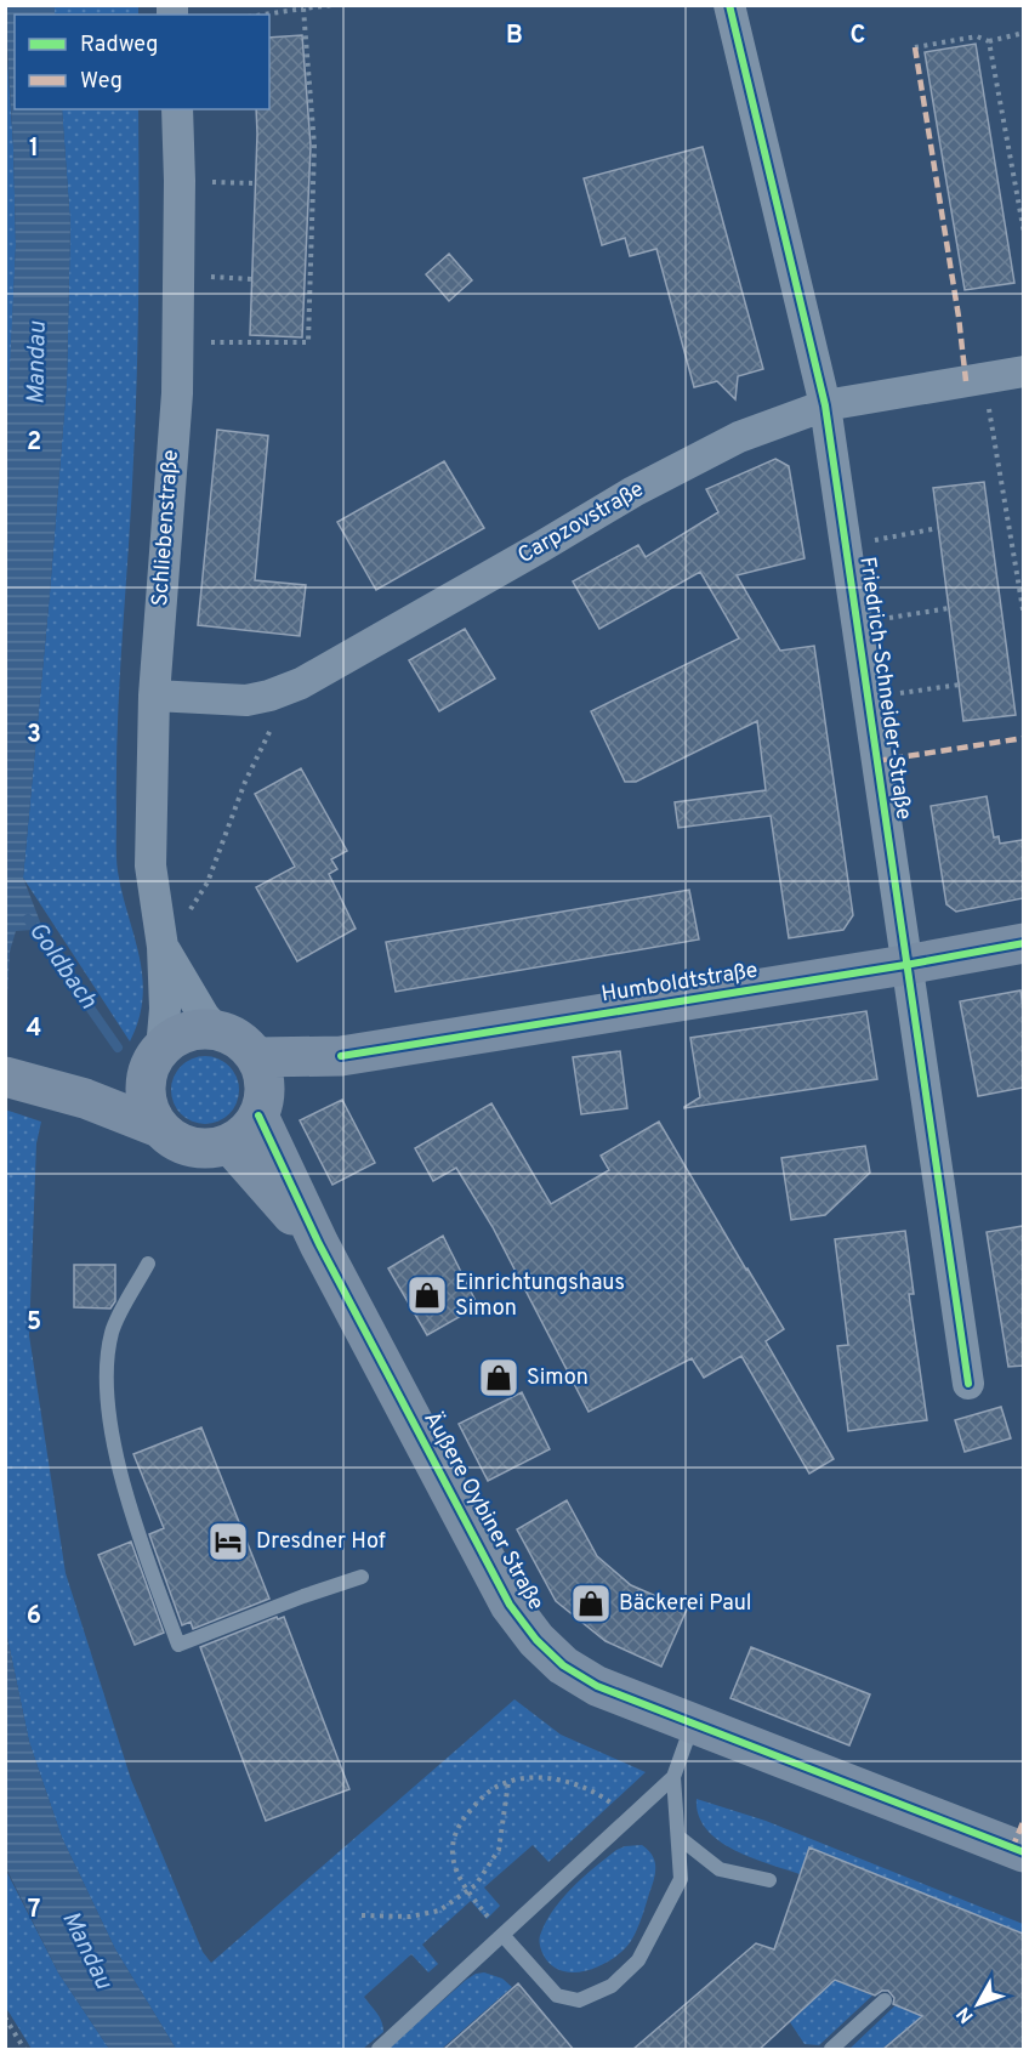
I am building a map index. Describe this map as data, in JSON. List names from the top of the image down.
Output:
{
  "streets": {
    "main road": ["Humboldtstraße", "Äußere Oybiner Straße"],
    "street": ["Carpzovstraße", "Schliebenstraße", "Friedrich-Schneider-Straße"]
  },
  "crossings": [
    ["Carpzovstraße", "Schliebenstraße"],
    ["Carpzovstraße", "Friedrich-Schneider-Straße"],
    ["Schliebenstraße", "Humboldtstraße"],
    ["Schliebenstraße", "Äußere Oybiner Straße"],
    ["Friedrich-Schneider-Straße", "Humboldtstraße"],
    ["Humboldtstraße", "Äußere Oybiner Straße"]
  ],
  "water": ["Mandau", "Goldbach"],
  "places": {
    "shop": ["Einrichtungshaus Simon", "Simon", "Bäckerei Paul"],
    "hotel": ["Dresdner Hof"]
  },
  "legend": ["Radweg", "Weg"],
  "north": "bottom left",
  "grid": {
    "columns": ["B", "C"],
    "rows": [
      "1",
      "2",
      "3",
      "4",
      "5",
      "6",
      "7"
    ]
  }
}
